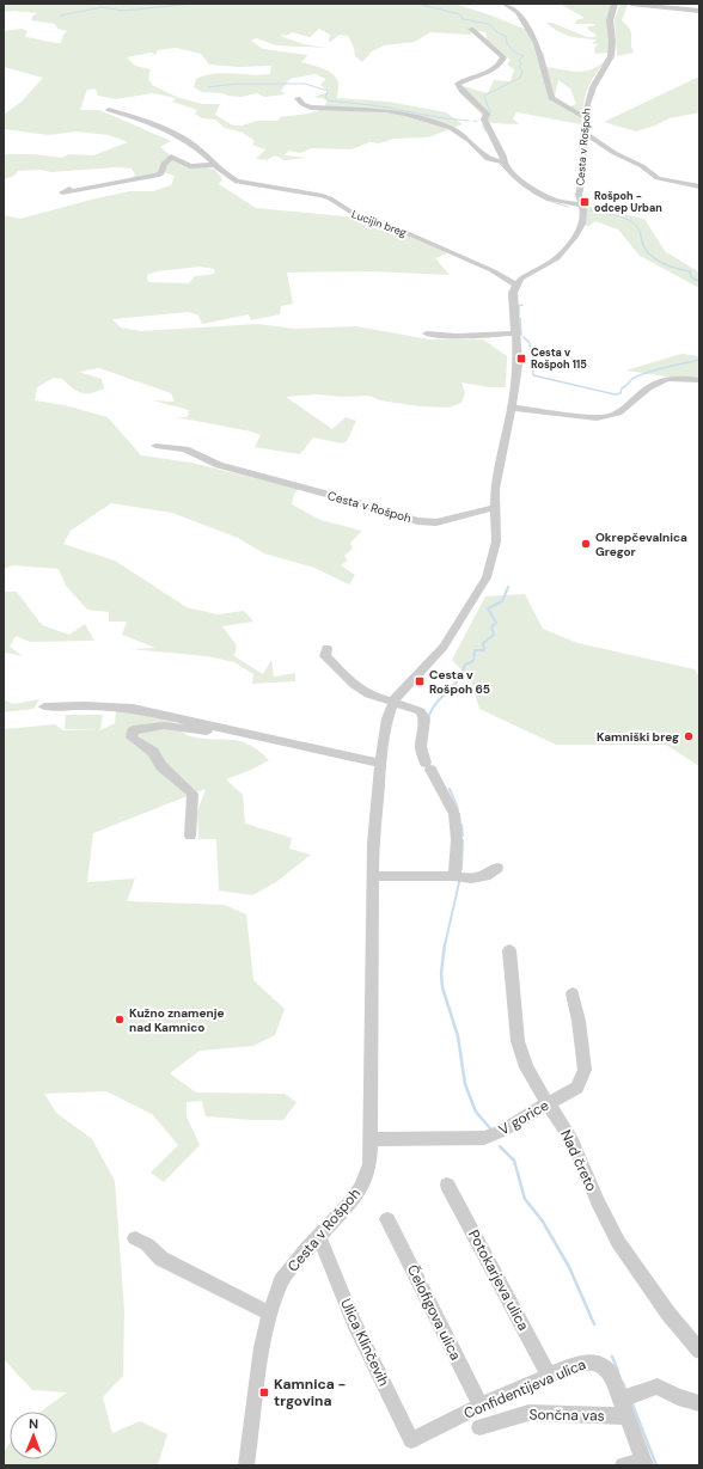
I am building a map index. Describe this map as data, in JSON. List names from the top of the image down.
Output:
{
  "streets": {
    "street": [
      "Cesta v Rošpoh",
      "Lucijin breg",
      "V gorice",
      "Nad čreto",
      "Potokarjeva ulica",
      "Čelofigova ulica",
      "Ulica Klinčevih",
      "Confidentijeva ulica",
      "Sončna vas"
    ]
  },
  "crossings": [
    ["Cesta v Rošpoh", "Lucijin breg"],
    ["Cesta v Rošpoh", "V gorice"],
    ["V gorice", "Nad čreto"],
    ["Potokarjeva ulica", "Confidentijeva ulica"],
    ["Čelofigova ulica", "Confidentijeva ulica"],
    ["Ulica Klinčevih", "Confidentijeva ulica"],
    ["Confidentijeva ulica", "Sončna vas"]
  ],
  "places": {
    "transit": [
      "Rošpoh - odcep Urban",
      "Cesta v Rošpoh 115",
      "Cesta v Rošpoh 65",
      "Kamnica - trgovina"
    ],
    "other": ["Okrepčevalnica Gregor", "Kamniški breg", "Kužno znamenje nad Kamnico"]
  },
  "north": "top"
}
